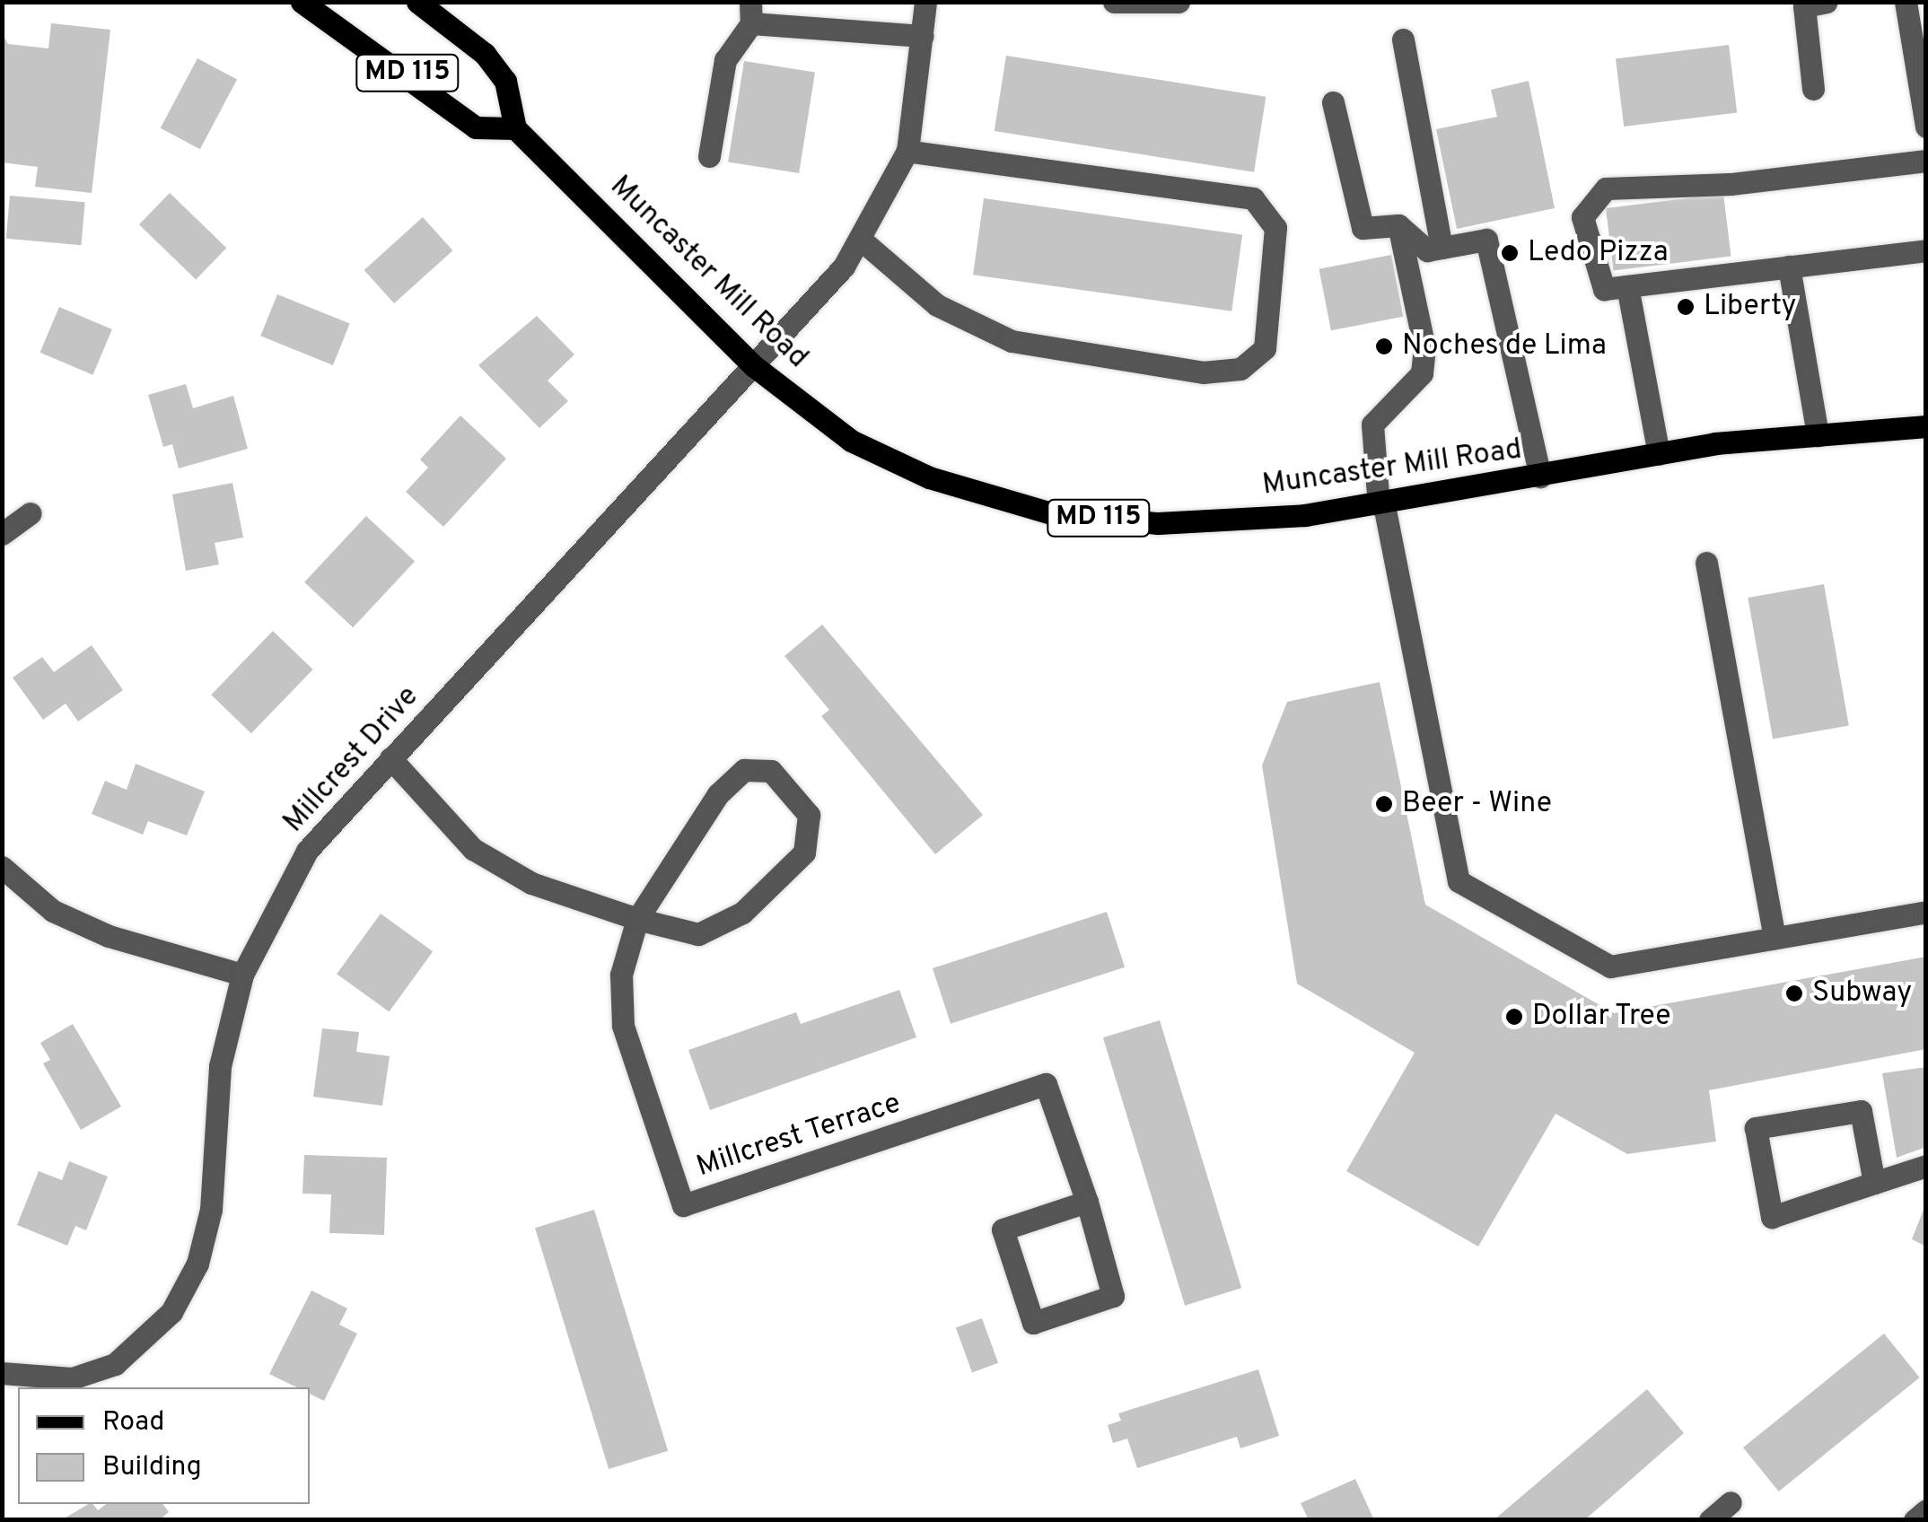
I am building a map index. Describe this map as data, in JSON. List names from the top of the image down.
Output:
{
  "streets": {
    "main road": ["MD 115", "Muncaster Mill Road"],
    "street": ["Millcrest Drive", "Millcrest Terrace"]
  },
  "crossings": [
    ["MD 115", "Muncaster Mill Road"],
    ["Muncaster Mill Road", "Millcrest Drive"],
    ["Millcrest Drive", "Millcrest Terrace"]
  ],
  "places": [
    "Ledo Pizza",
    "Liberty",
    "Noches de Lima",
    "Beer - Wine",
    "Subway",
    "Dollar Tree"
  ],
  "legend": ["Road", "Building"]
}
